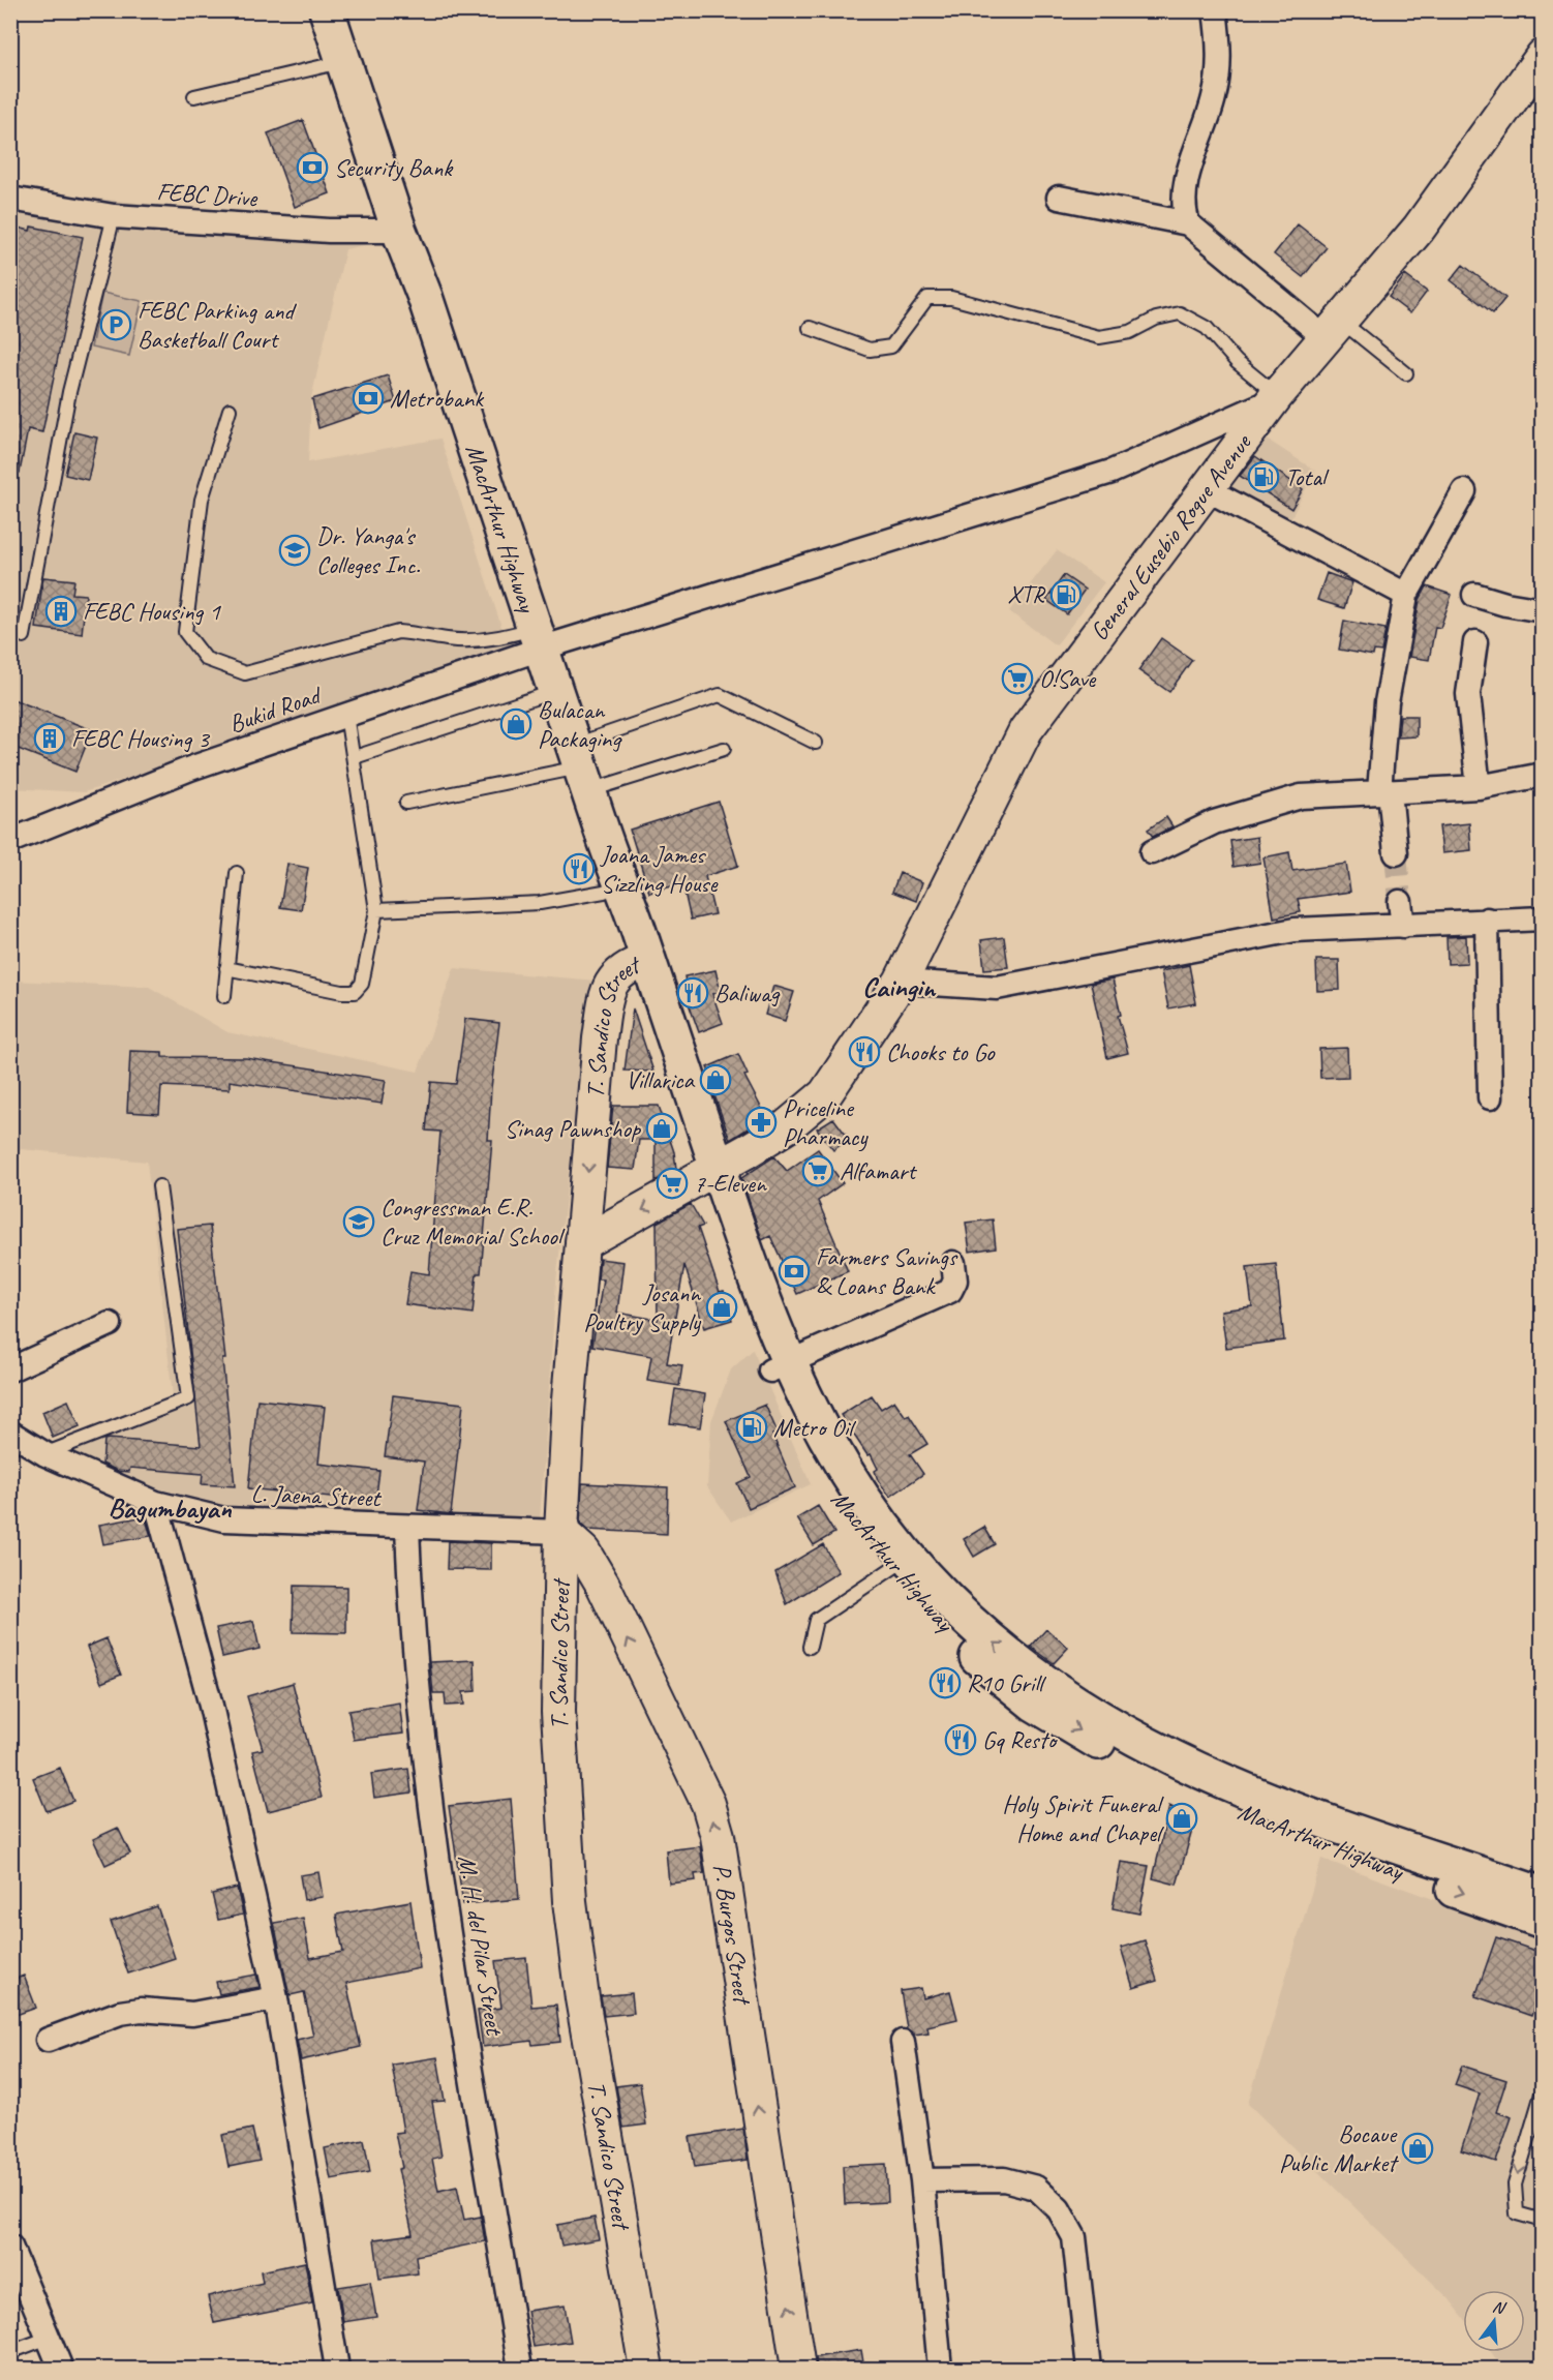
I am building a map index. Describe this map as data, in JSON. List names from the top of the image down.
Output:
{
  "streets": {
    "highway": ["MacArthur Highway"],
    "main road": ["General Eusebio Rogue Avenue", "T. Sandico Street", "P. Burgos Street"],
    "street": [
      "FEBC Drive",
      "Bukid Road",
      "L. Jaena Street",
      "M. H. del Pilar Street"
    ]
  },
  "crossings": [
    ["FEBC Drive", "MacArthur Highway"],
    ["MacArthur Highway", "General Eusebio Rogue Avenue"],
    ["MacArthur Highway", "Bukid Road"],
    ["MacArthur Highway", "T. Sandico Street"],
    ["General Eusebio Rogue Avenue", "Bukid Road"],
    ["General Eusebio Rogue Avenue", "T. Sandico Street"],
    ["T. Sandico Street", "L. Jaena Street"],
    ["T. Sandico Street", "P. Burgos Street"],
    ["L. Jaena Street", "P. Burgos Street"],
    ["L. Jaena Street", "M. H. del Pilar Street"]
  ],
  "one_way": ["P. Burgos Street"],
  "districts": ["Caingin", "Bagumbayan"],
  "places": {
    "bank": ["Security Bank", "Metrobank", "Farmers Savings & Loans Bank"],
    "parking": ["FEBC Parking and Basketball Court"],
    "fuel station": ["Total", "XTR", "Metro Oil"],
    "school or university": ["Dr. Yanga's Colleges Inc.", "Congressman E.R. Cruz Memorial School"],
    "building": ["FEBC Housing 1", "FEBC Housing 3"],
    "supermarket": ["O!Save", "Alfamart", "7-Eleven"],
    "shop": [
      "Bulacan Packaging",
      "Villarica",
      "Sinag Pawnshop",
      "Josann Poultry Supply",
      "Holy Spirit Funeral Home and Chapel",
      "Bocaue Public Market"
    ],
    "restaurant": [
      "Joana James Sizzling House",
      "Baliwag",
      "Chooks to Go",
      "R10 Grill",
      "Gq Resto"
    ],
    "pharmacy": ["Priceline Pharmacy"]
  },
  "north": "top"
}
